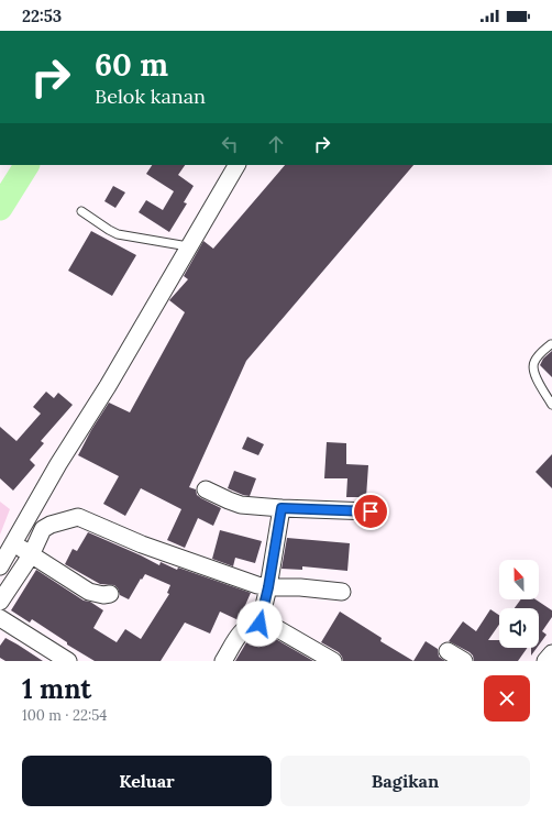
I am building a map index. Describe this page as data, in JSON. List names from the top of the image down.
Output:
{
  "north": "top",
  "page": {
    "status": "22:53",
    "turn": ["60 m", "Belok kanan"],
    "heading": ["1 mnt", "100 m · 22:54"],
    "buttons": ["Keluar", "Bagikan"]
  }
}
